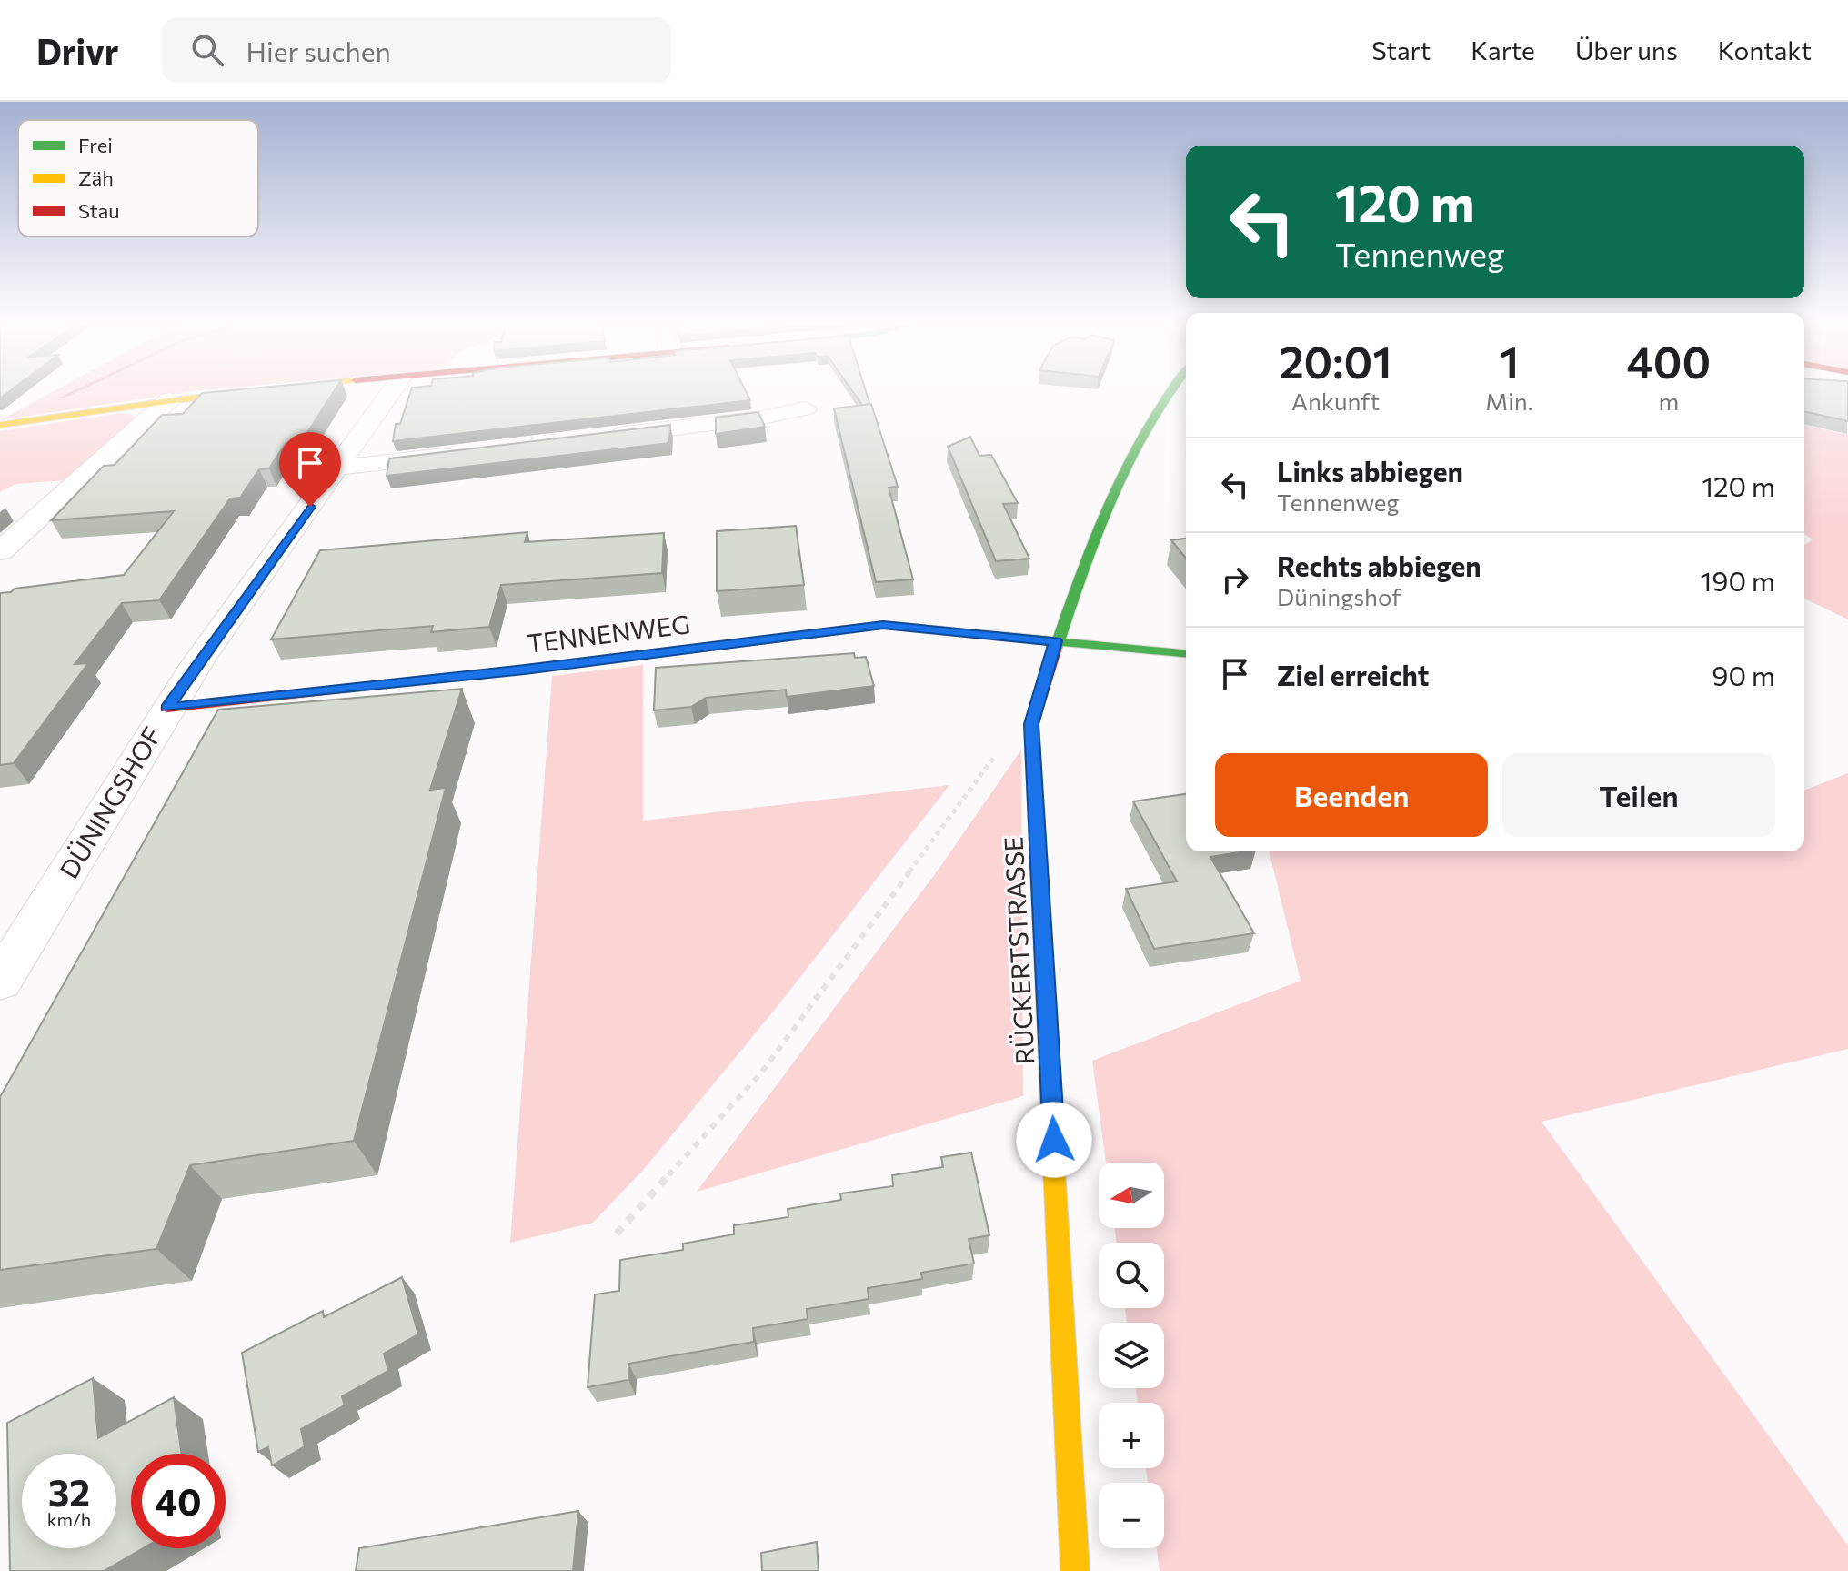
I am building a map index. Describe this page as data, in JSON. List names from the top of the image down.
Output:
{
  "streets": {
    "street": ["TENNENWEG", "DÜNINGSHOF", "RÜCKERTSTRASSE"]
  },
  "crossings": [
    ["TENNENWEG", "DÜNINGSHOF"],
    ["TENNENWEG", "RÜCKERTSTRASSE"]
  ],
  "legend": ["Frei", "Zäh", "Stau"],
  "north": "left",
  "page": {
    "header": "Drivr",
    "search": "Hier suchen",
    "nav": [
      "Start",
      "Karte",
      "Über uns",
      "Kontakt"
    ],
    "turn": ["120 m", "Tennenweg"],
    "eta": [
      "20:01",
      "Ankunft",
      "1",
      "Min.",
      "400",
      "m"
    ],
    "list": [
      {
        "name": "Links abbiegen",
        "note": "Tennenweg",
        "value": "120 m"
      },
      {
        "name": "Rechts abbiegen",
        "note": "Düningshof",
        "value": "190 m"
      },
      {
        "name": "Ziel erreicht",
        "value": "90 m"
      }
    ],
    "buttons": ["Beenden", "Teilen"],
    "map_buttons": ["+", "−"],
    "speed": "32 km/h",
    "limit": "40"
  }
}
